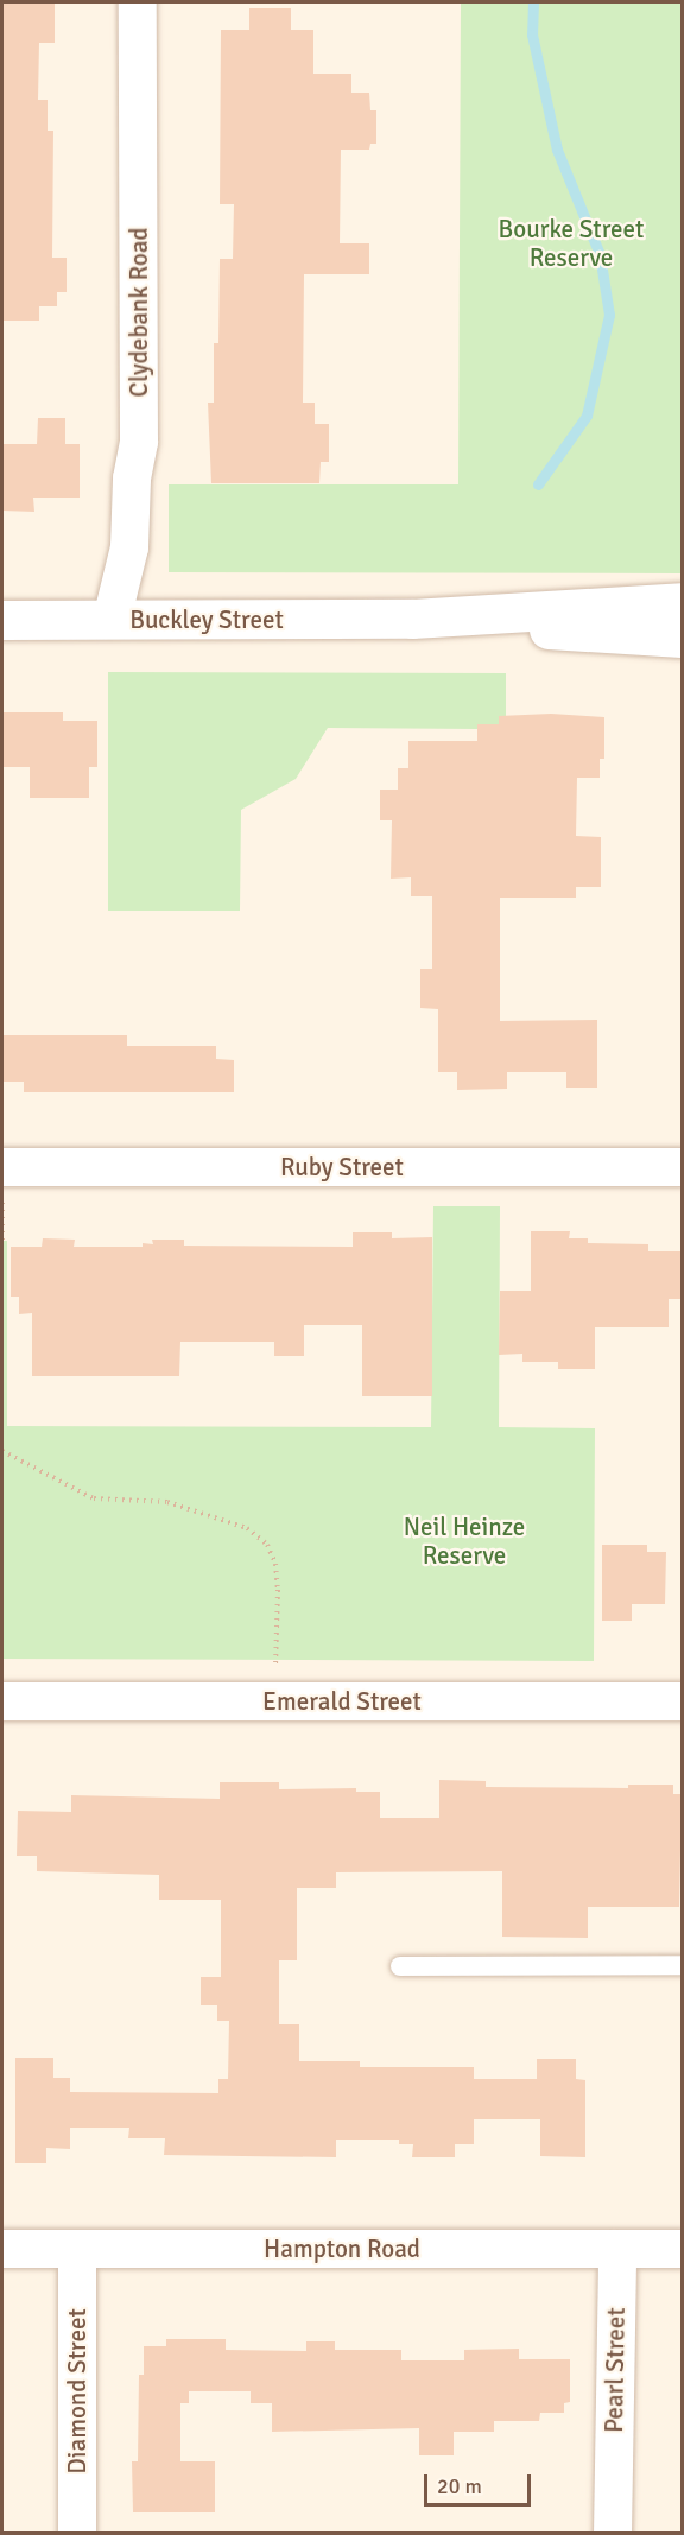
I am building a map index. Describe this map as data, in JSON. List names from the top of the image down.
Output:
{
  "streets": {
    "main road": ["Buckley Street"],
    "street": [
      "Clydebank Road",
      "Ruby Street",
      "Emerald Street",
      "Hampton Road",
      "Pearl Street",
      "Diamond Street"
    ]
  },
  "crossings": [
    ["Clydebank Road", "Buckley Street"],
    ["Hampton Road", "Pearl Street"],
    ["Hampton Road", "Diamond Street"]
  ],
  "parks": ["Bourke Street Reserve", "Neil Heinze Reserve"],
  "scale_bar": "20 m"
}
